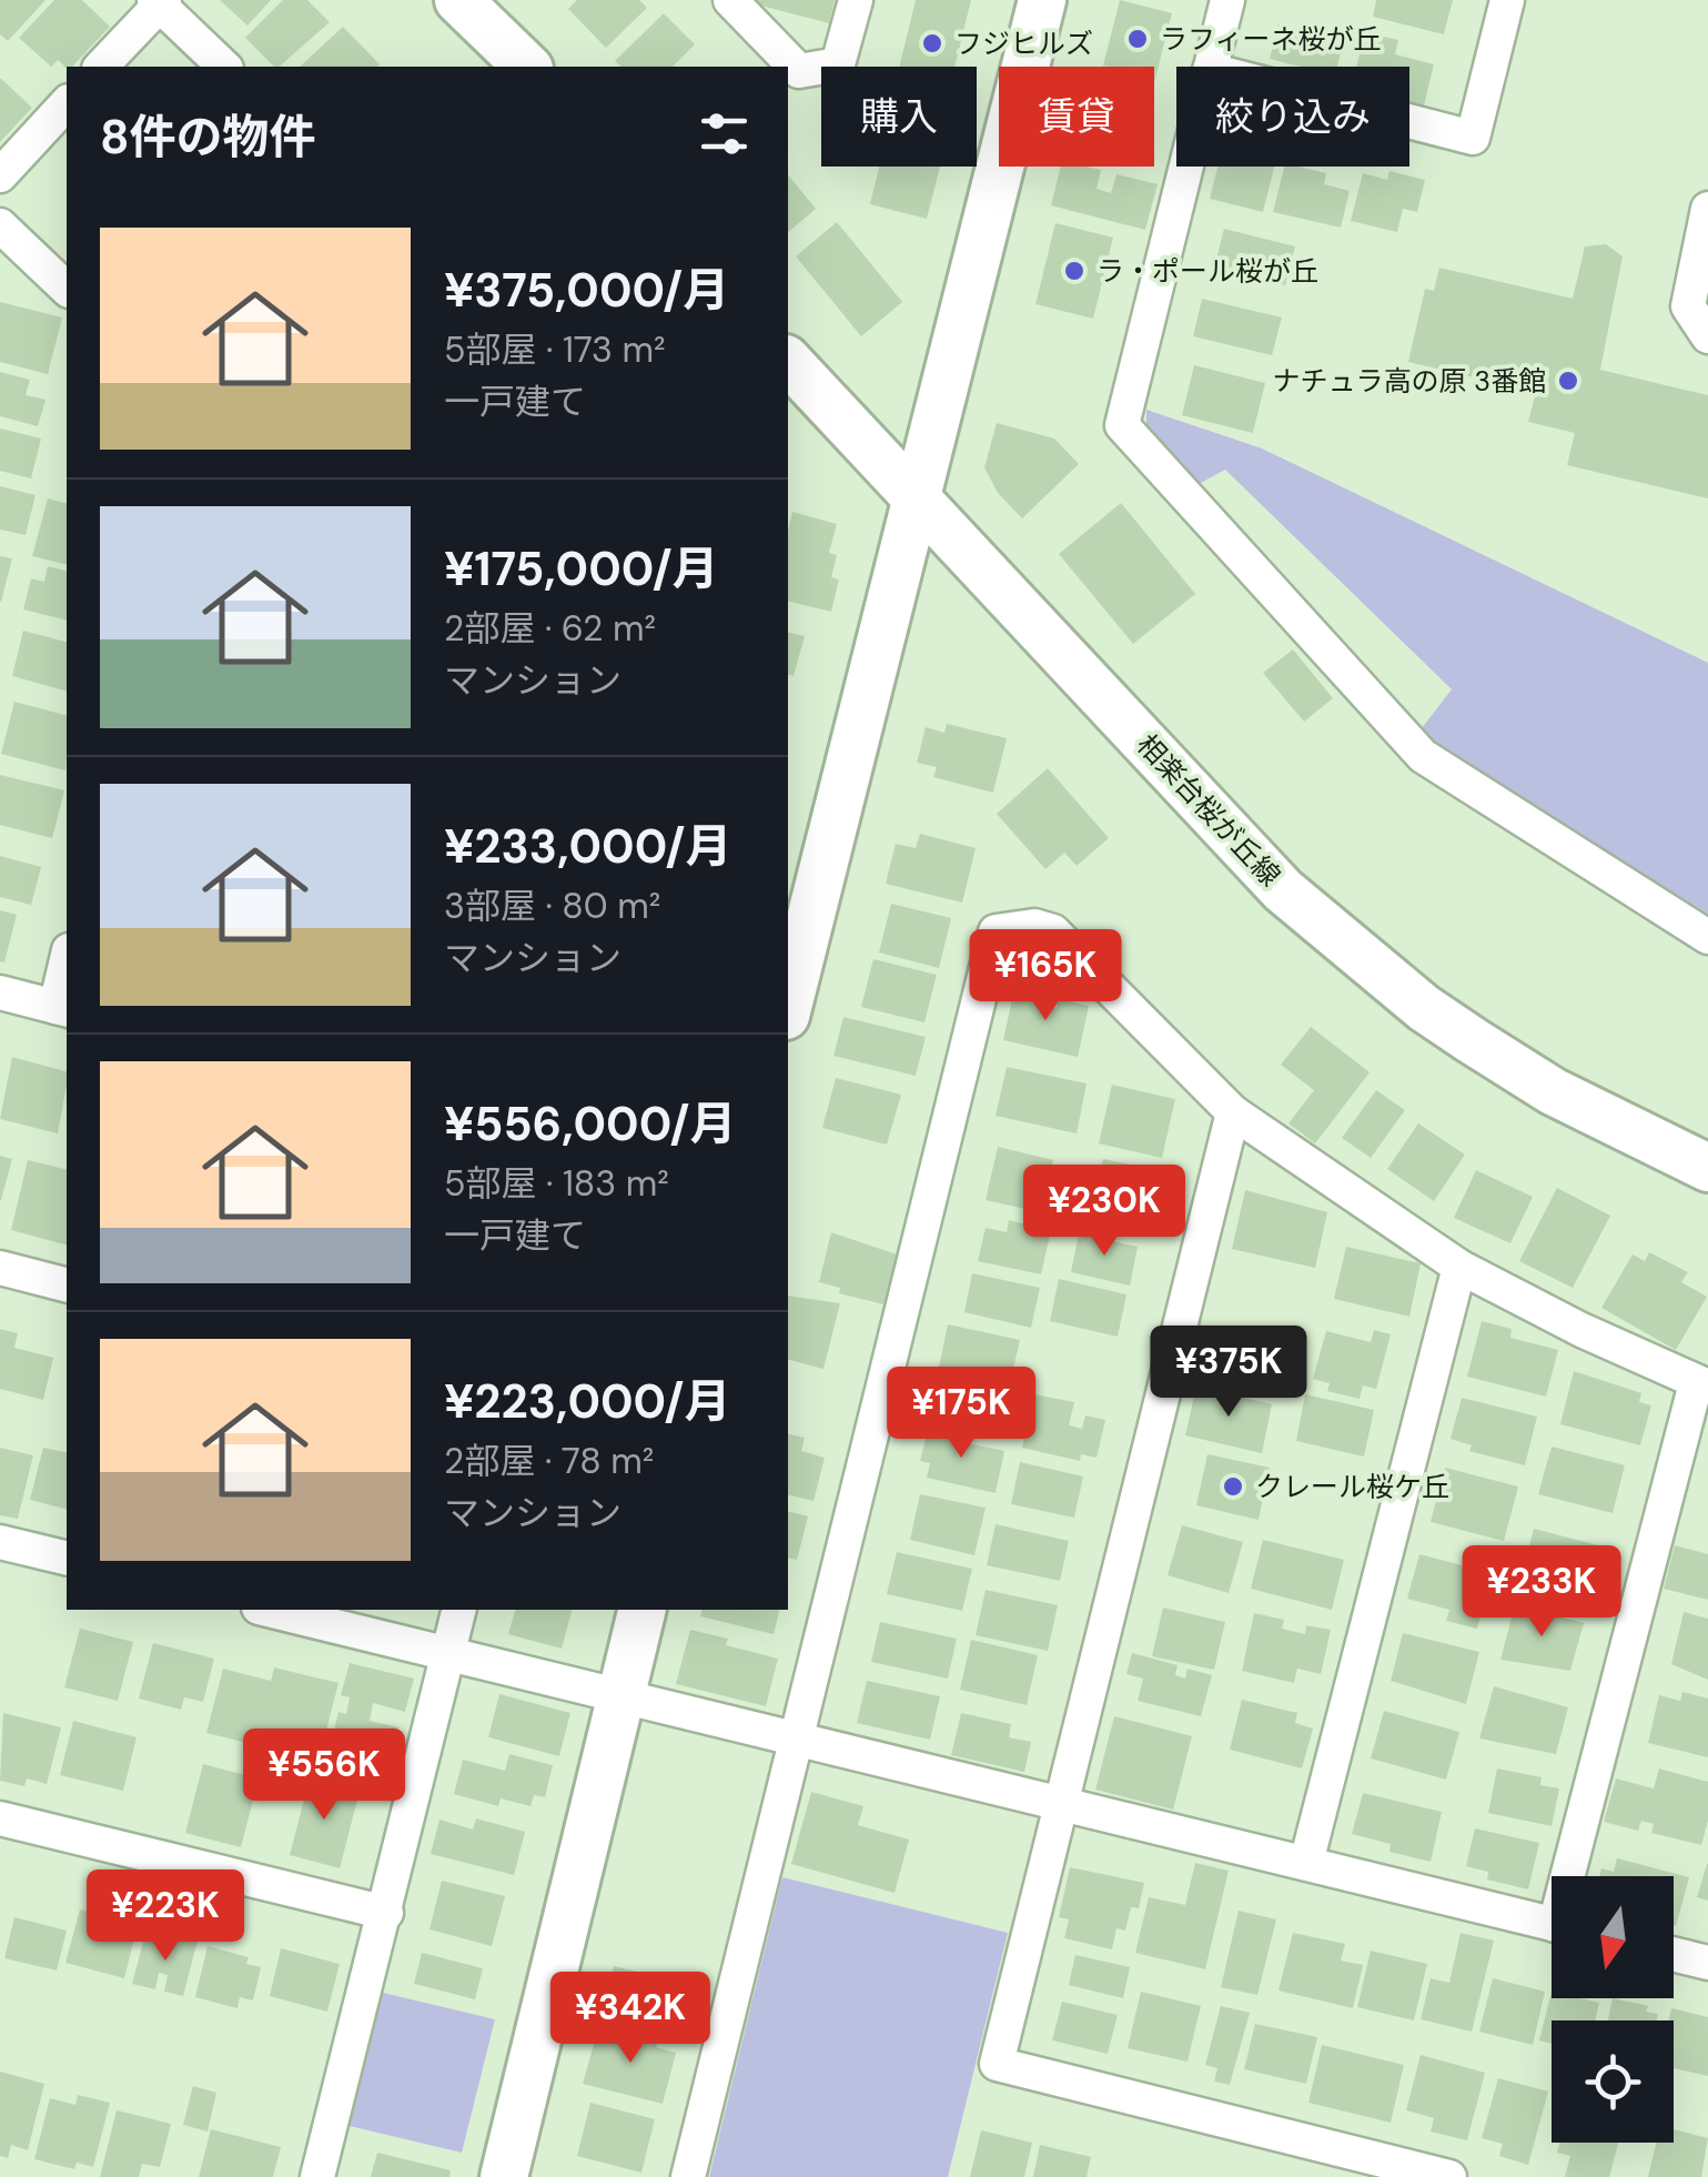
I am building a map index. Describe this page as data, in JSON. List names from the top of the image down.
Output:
{
  "streets": {
    "street": ["相楽台桜が丘線"]
  },
  "places": [
    "ラフィーネ桜が丘",
    "フジヒルズ",
    "ラ・ポール桜が丘",
    "ナチュラ高の原 3番館",
    "クレール桜ケ丘"
  ],
  "north": "bottom",
  "page": {
    "chip": ["購入", "賃貸", "絞り込み"],
    "heading": "8件の物件",
    "list": [
      {
        "name": "¥375,000/月",
        "note": "5部屋 · 173 m² · 一戸建て"
      },
      {
        "name": "¥175,000/月",
        "note": "2部屋 · 62 m² · マンション"
      },
      {
        "name": "¥233,000/月",
        "note": "3部屋 · 80 m² · マンション"
      },
      {
        "name": "¥556,000/月",
        "note": "5部屋 · 183 m² · 一戸建て"
      },
      {
        "name": "¥223,000/月",
        "note": "2部屋 · 78 m² · マンション"
      }
    ],
    "price": [
      "¥165K",
      "¥230K",
      "¥375K",
      "¥175K",
      "¥233K",
      "¥556K",
      "¥223K",
      "¥342K"
    ]
  }
}
